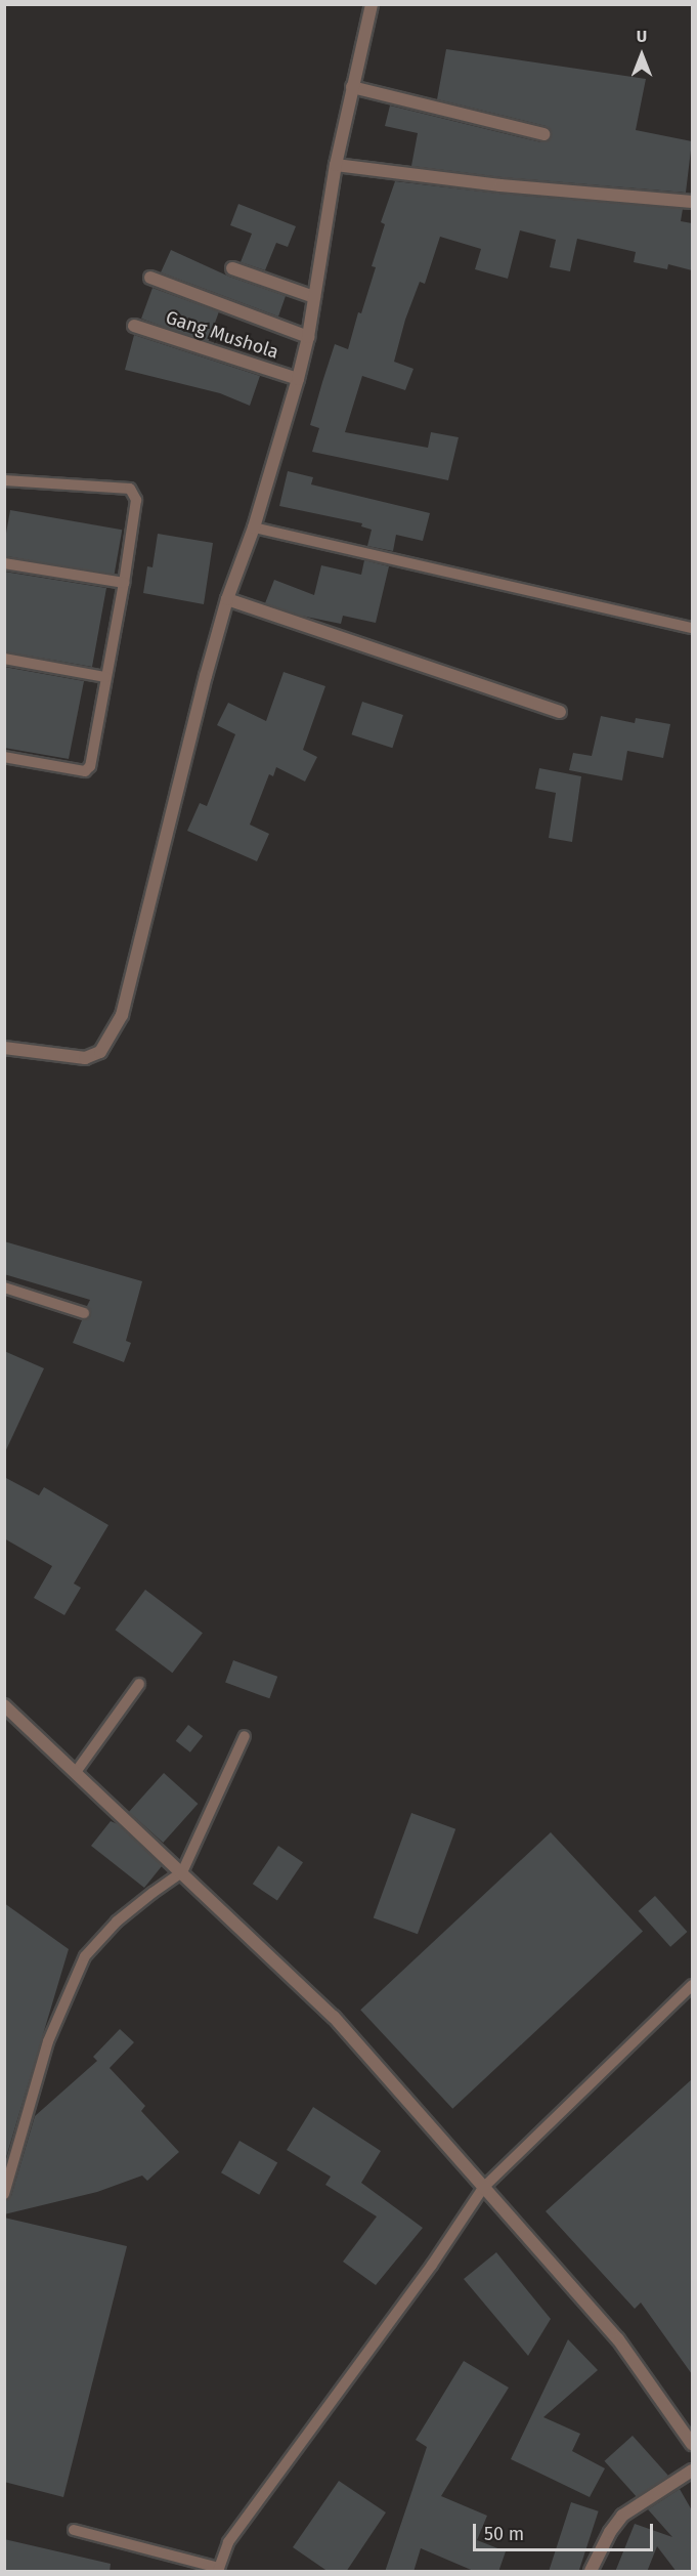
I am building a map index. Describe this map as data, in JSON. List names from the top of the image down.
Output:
{
  "streets": {
    "street": ["Gang Mushola"]
  },
  "scale_bar": "50 m",
  "north": "top"
}
